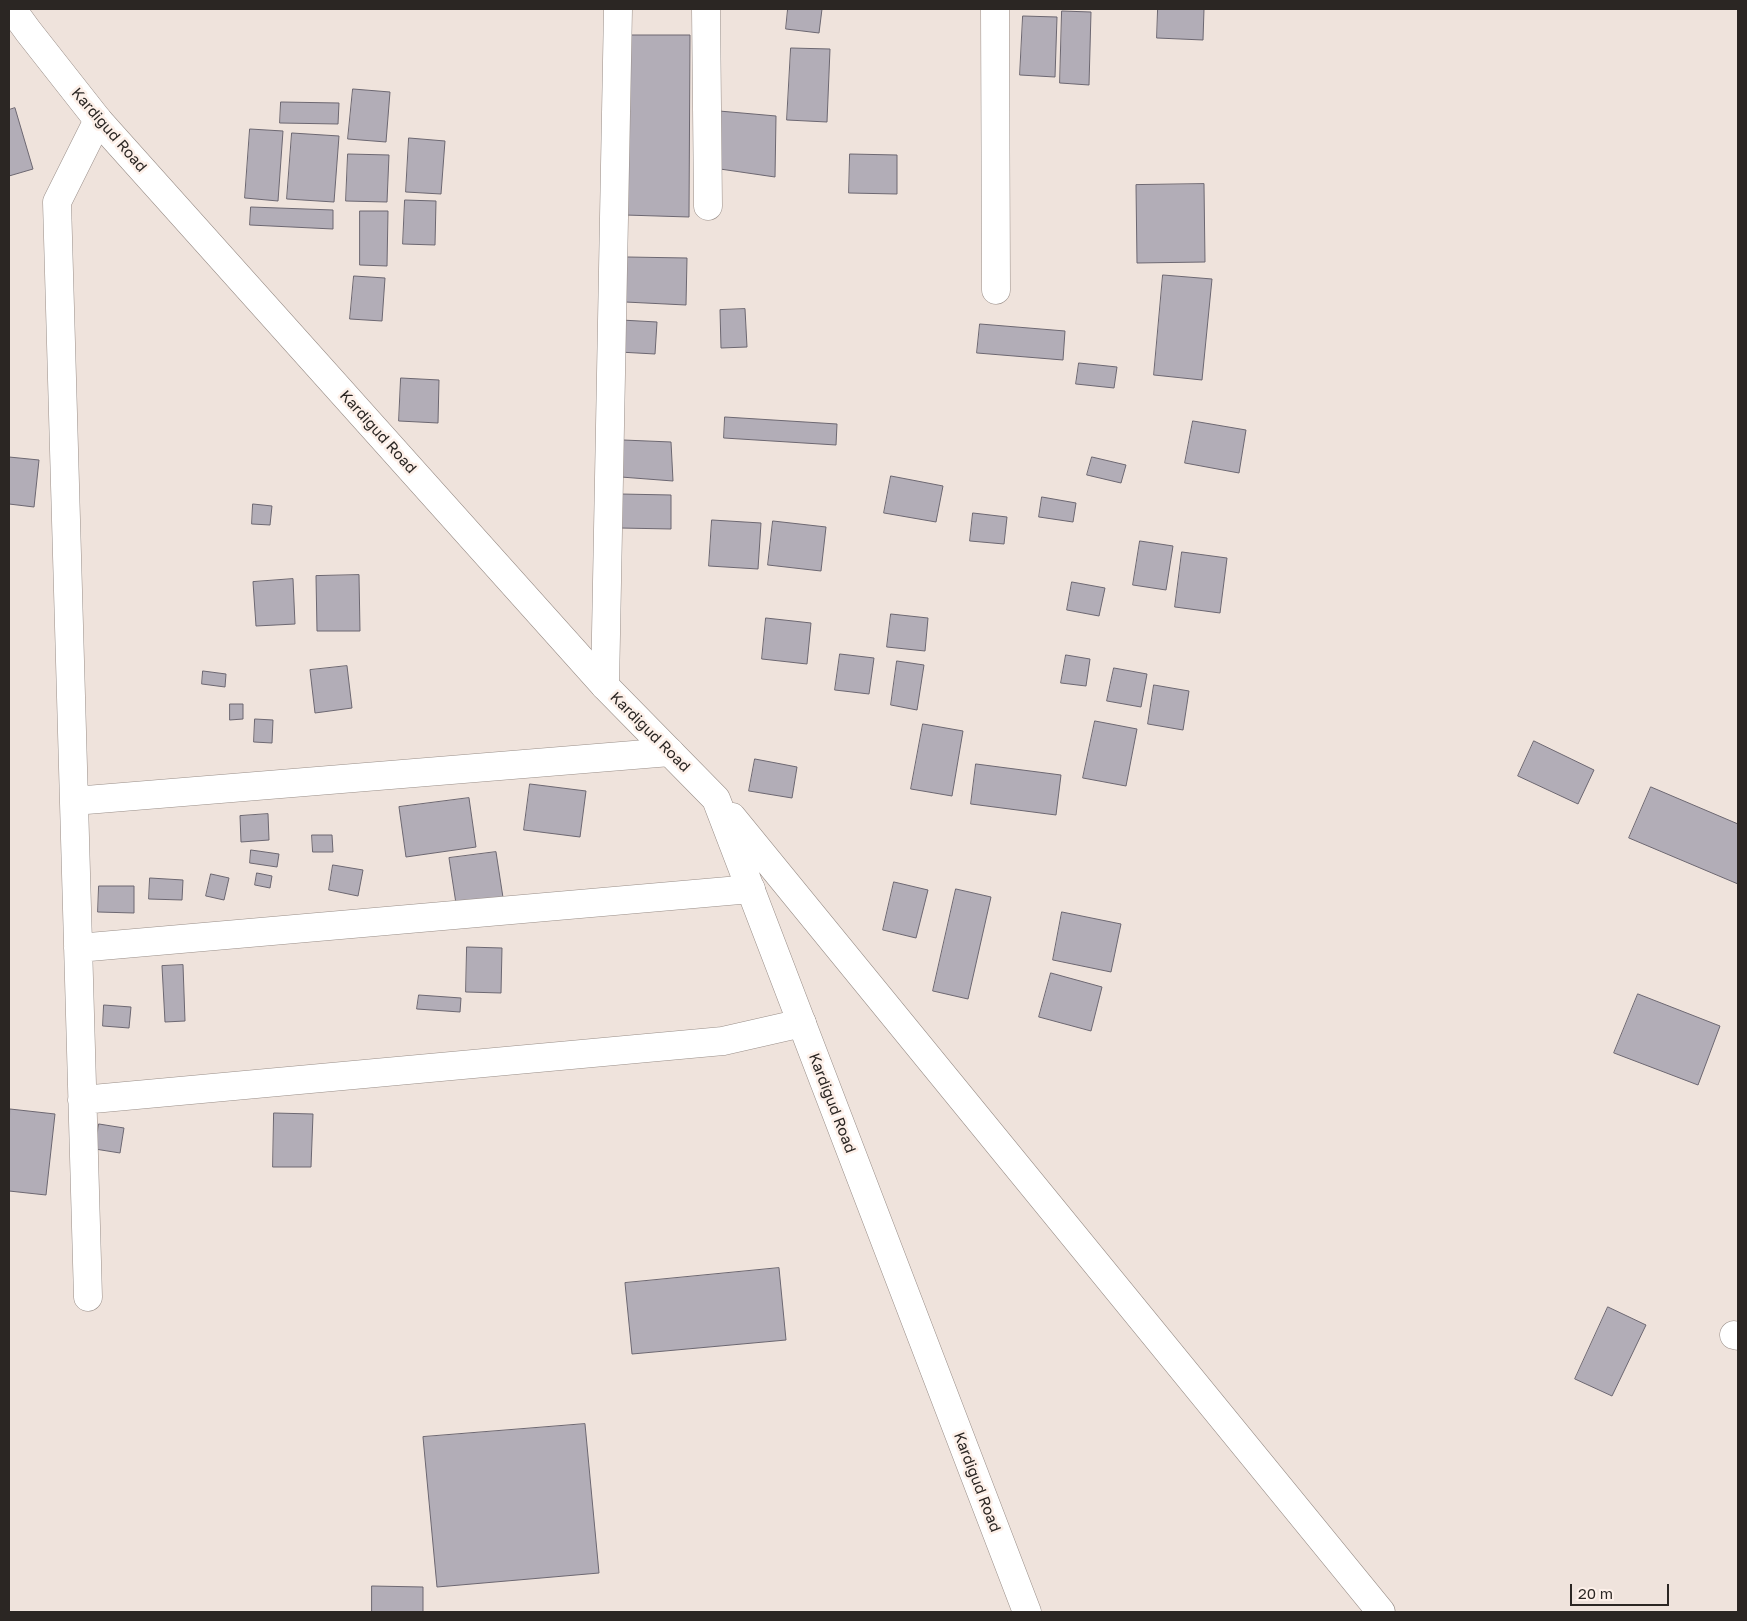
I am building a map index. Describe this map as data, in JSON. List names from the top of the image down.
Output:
{
  "streets": {
    "street": ["Kardigud Road"]
  },
  "scale_bar": "20 m"
}
